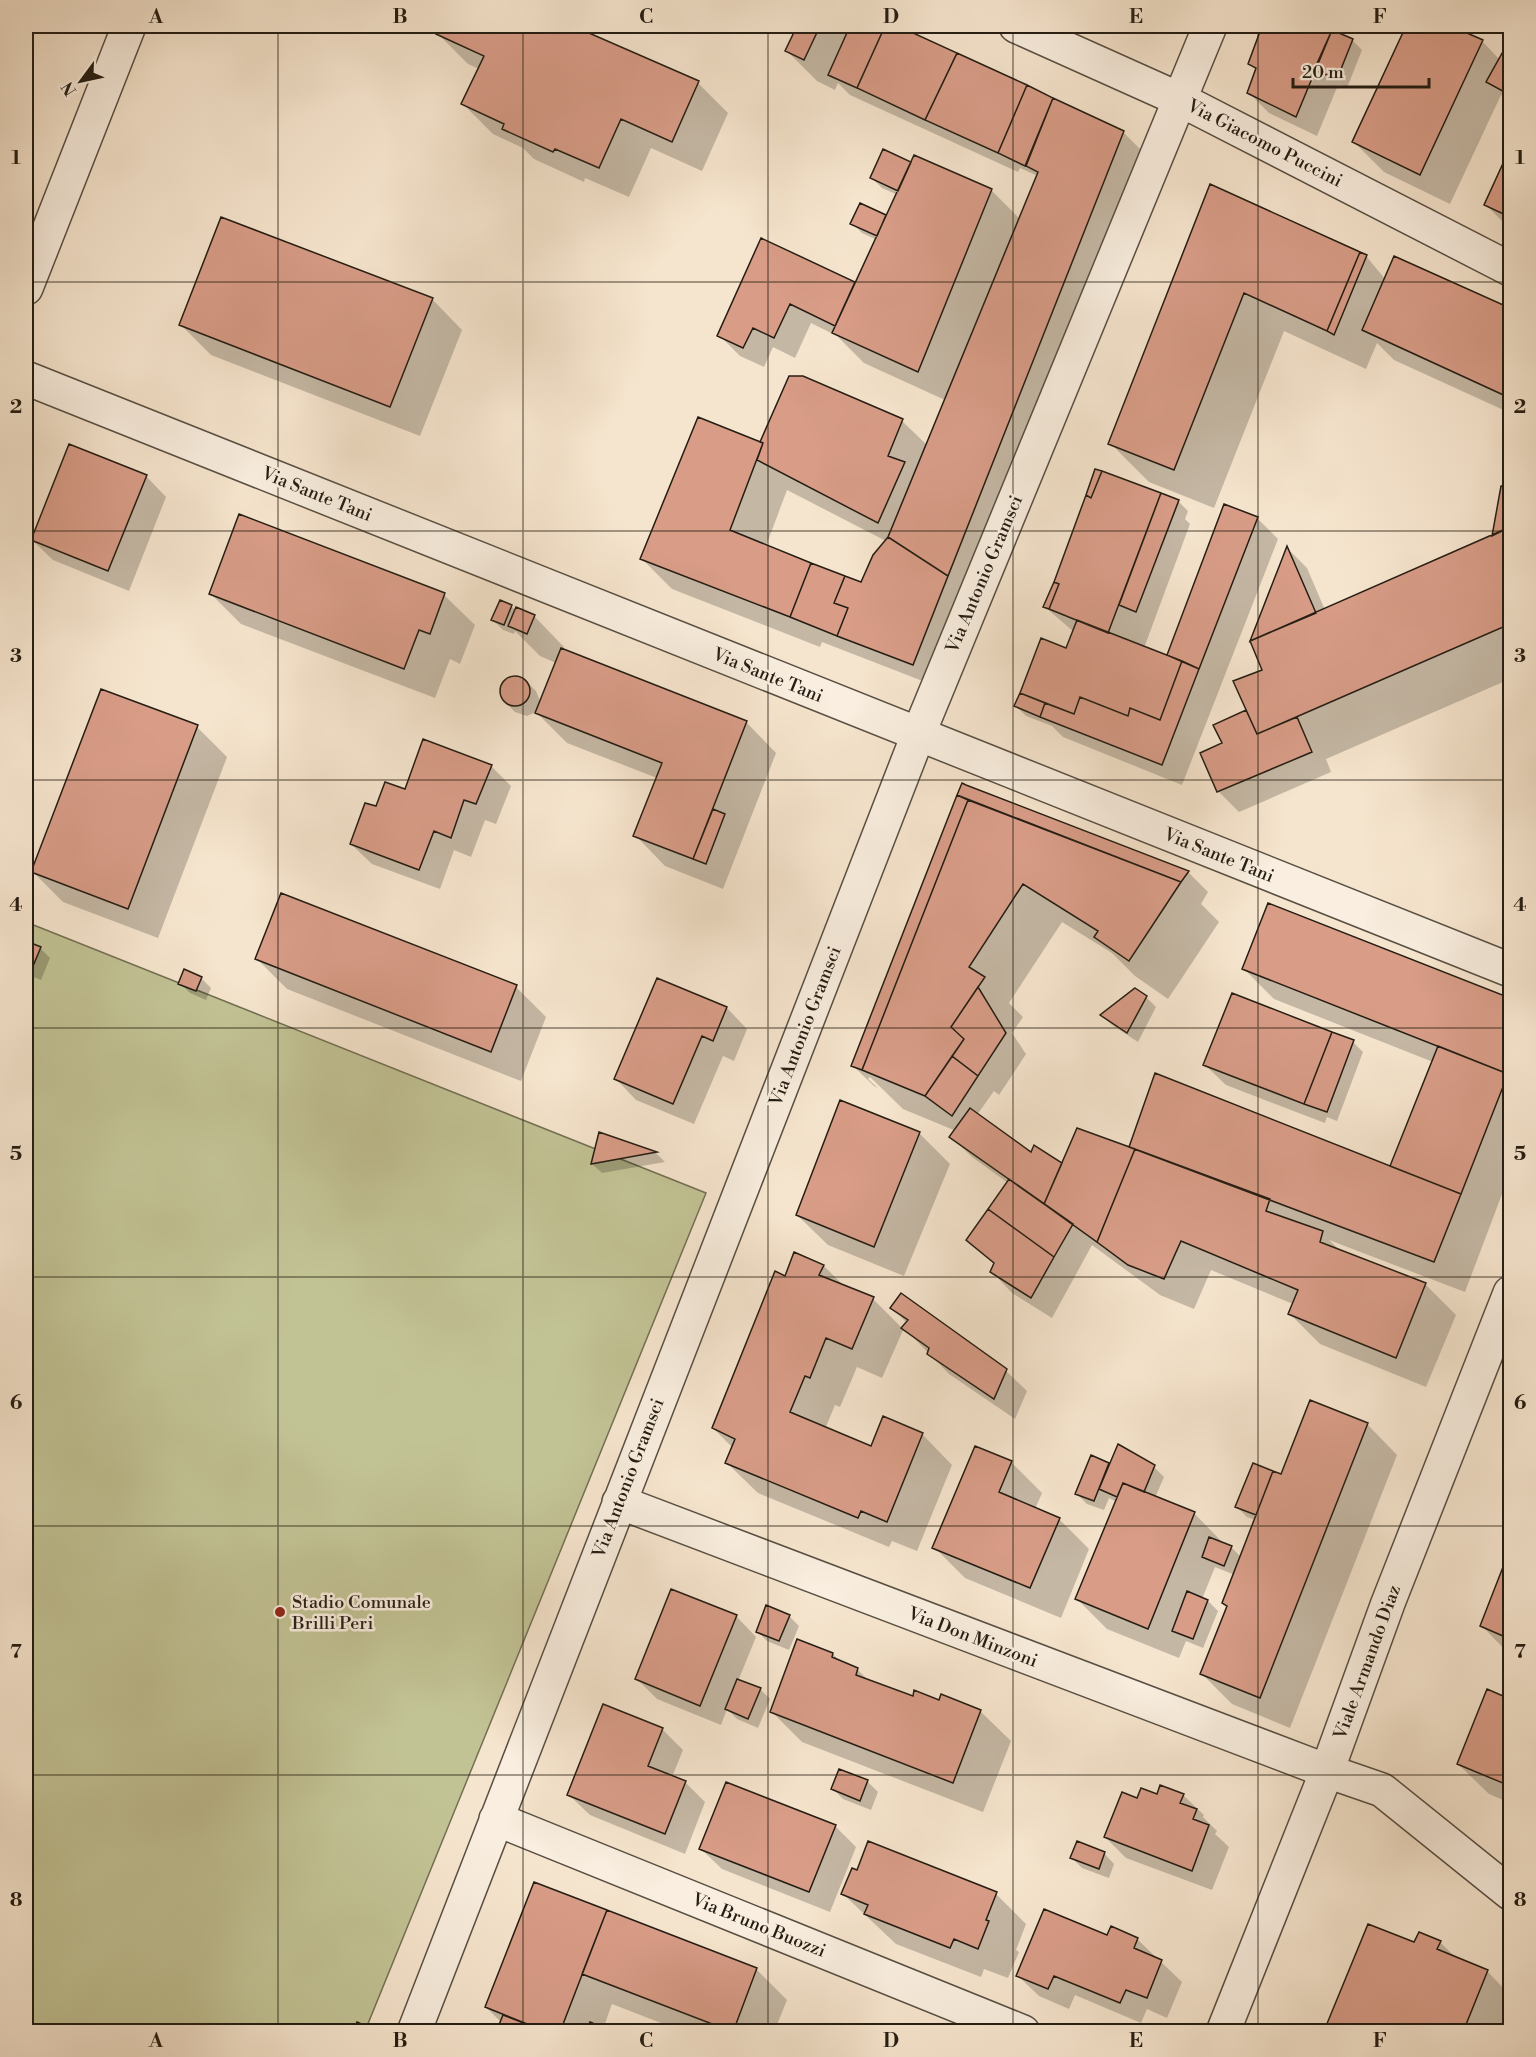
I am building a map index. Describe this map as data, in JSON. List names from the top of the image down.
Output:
{
  "streets": {
    "street": [
      "Via Giacomo Puccini",
      "Via Sante Tani",
      "Via Antonio Gramsci",
      "Via Don Minzoni",
      "Viale Armando Diaz",
      "Via Bruno Buozzi"
    ]
  },
  "crossings": [
    ["Via Giacomo Puccini", "Via Antonio Gramsci"],
    ["Via Sante Tani", "Via Antonio Gramsci"],
    ["Via Antonio Gramsci", "Via Don Minzoni"],
    ["Via Antonio Gramsci", "Via Bruno Buozzi"],
    ["Via Don Minzoni", "Viale Armando Diaz"]
  ],
  "places": ["Stadio Comunale Brilli Peri"],
  "scale_bar": "20 m",
  "north": "bottom left",
  "grid": {
    "columns": [
      "A",
      "B",
      "C",
      "D",
      "E",
      "F"
    ],
    "rows": [
      "1",
      "2",
      "3",
      "4",
      "5",
      "6",
      "7",
      "8"
    ]
  }
}
